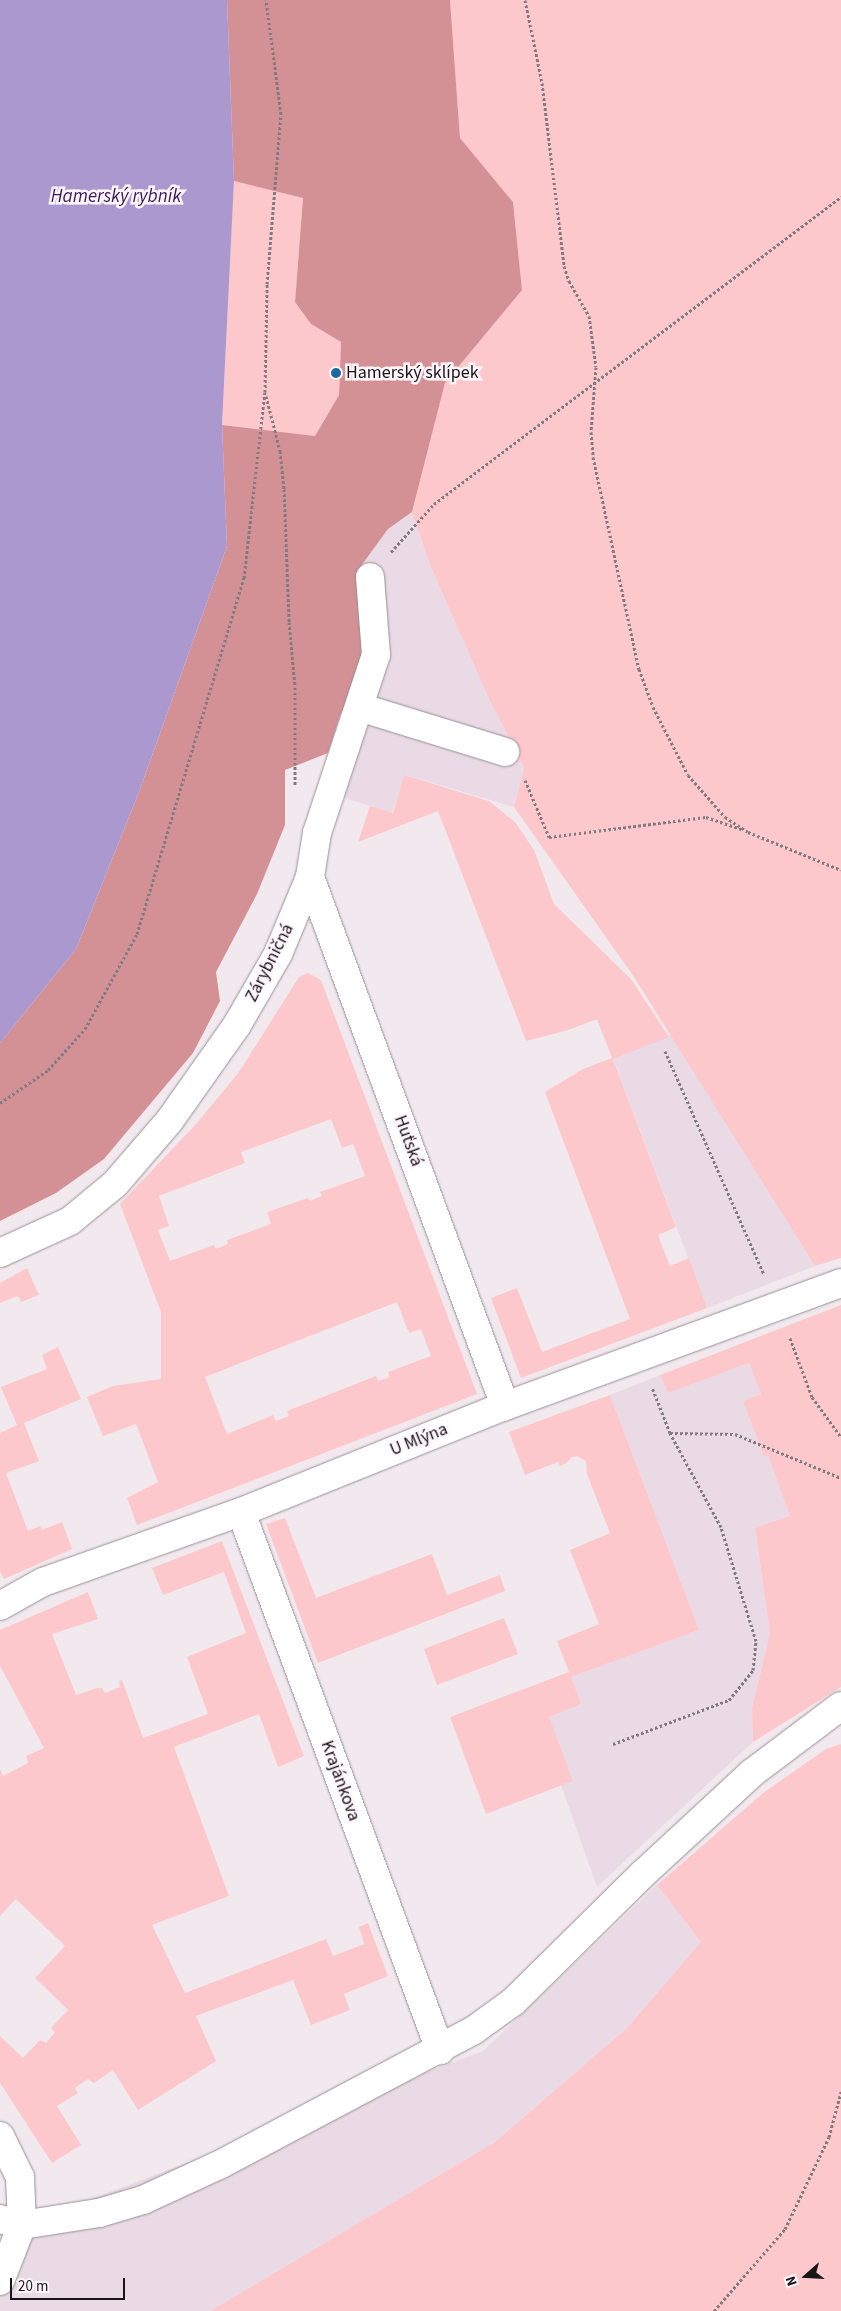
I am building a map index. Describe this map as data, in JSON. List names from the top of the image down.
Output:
{
  "streets": {
    "street": [
      "Zárybničná",
      "Huťská",
      "U Mlýna",
      "Krajánkova"
    ]
  },
  "crossings": [
    ["Zárybničná", "Huťská"],
    ["Huťská", "U Mlýna"],
    ["U Mlýna", "Krajánkova"]
  ],
  "water": ["Hamerský rybník"],
  "places": ["Hamerský sklípek"],
  "scale_bar": "20 m",
  "north": "left"
}
